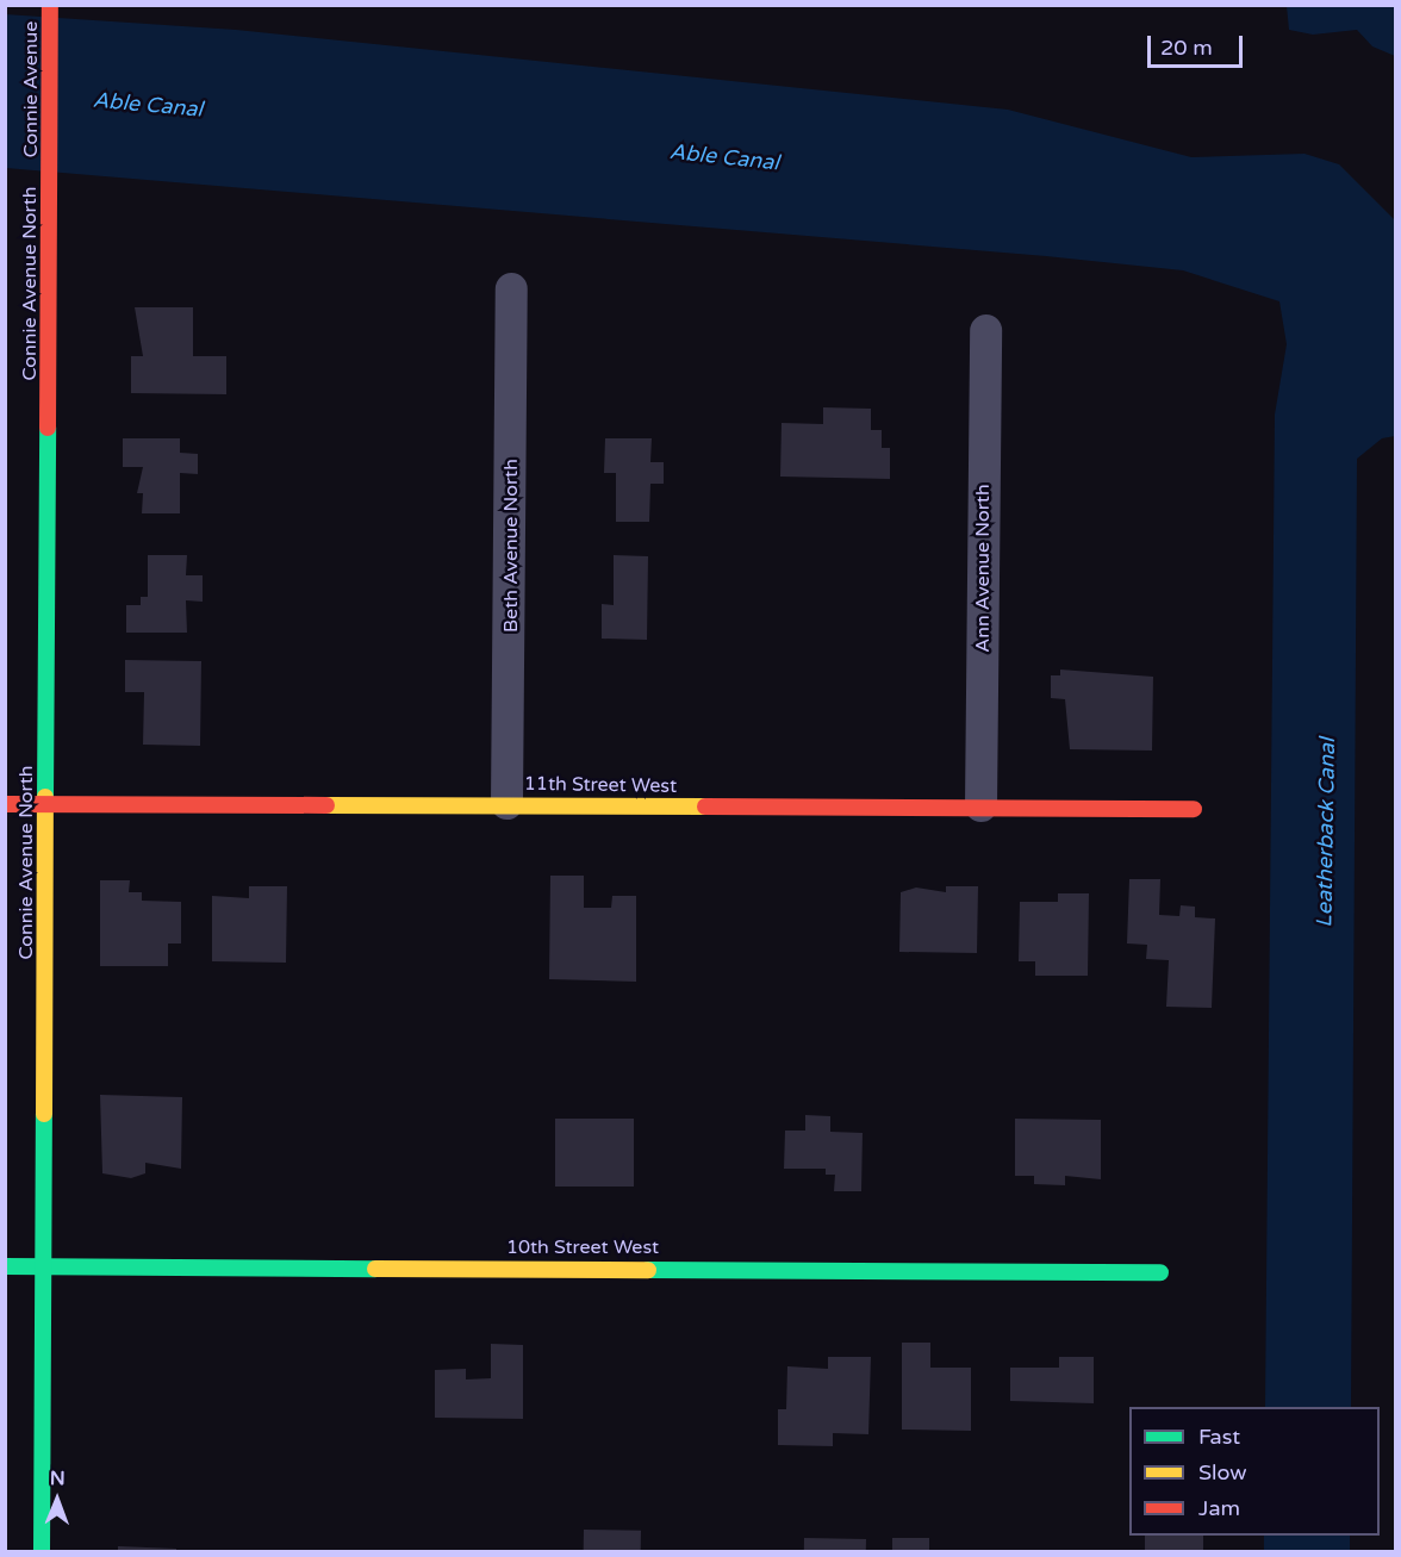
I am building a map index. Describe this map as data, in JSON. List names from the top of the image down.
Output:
{
  "streets": {
    "street": [
      "Connie Avenue",
      "Connie Avenue North",
      "Beth Avenue North",
      "Ann Avenue North",
      "11th Street West",
      "10th Street West"
    ]
  },
  "crossings": [
    ["Connie Avenue", "Connie Avenue North"],
    ["Connie Avenue North", "11th Street West"],
    ["Connie Avenue North", "10th Street West"],
    ["Beth Avenue North", "11th Street West"],
    ["Ann Avenue North", "11th Street West"]
  ],
  "water": ["Able Canal", "Leatherback Canal"],
  "legend": ["Fast", "Slow", "Jam"],
  "scale_bar": "20 m",
  "north": "top"
}
